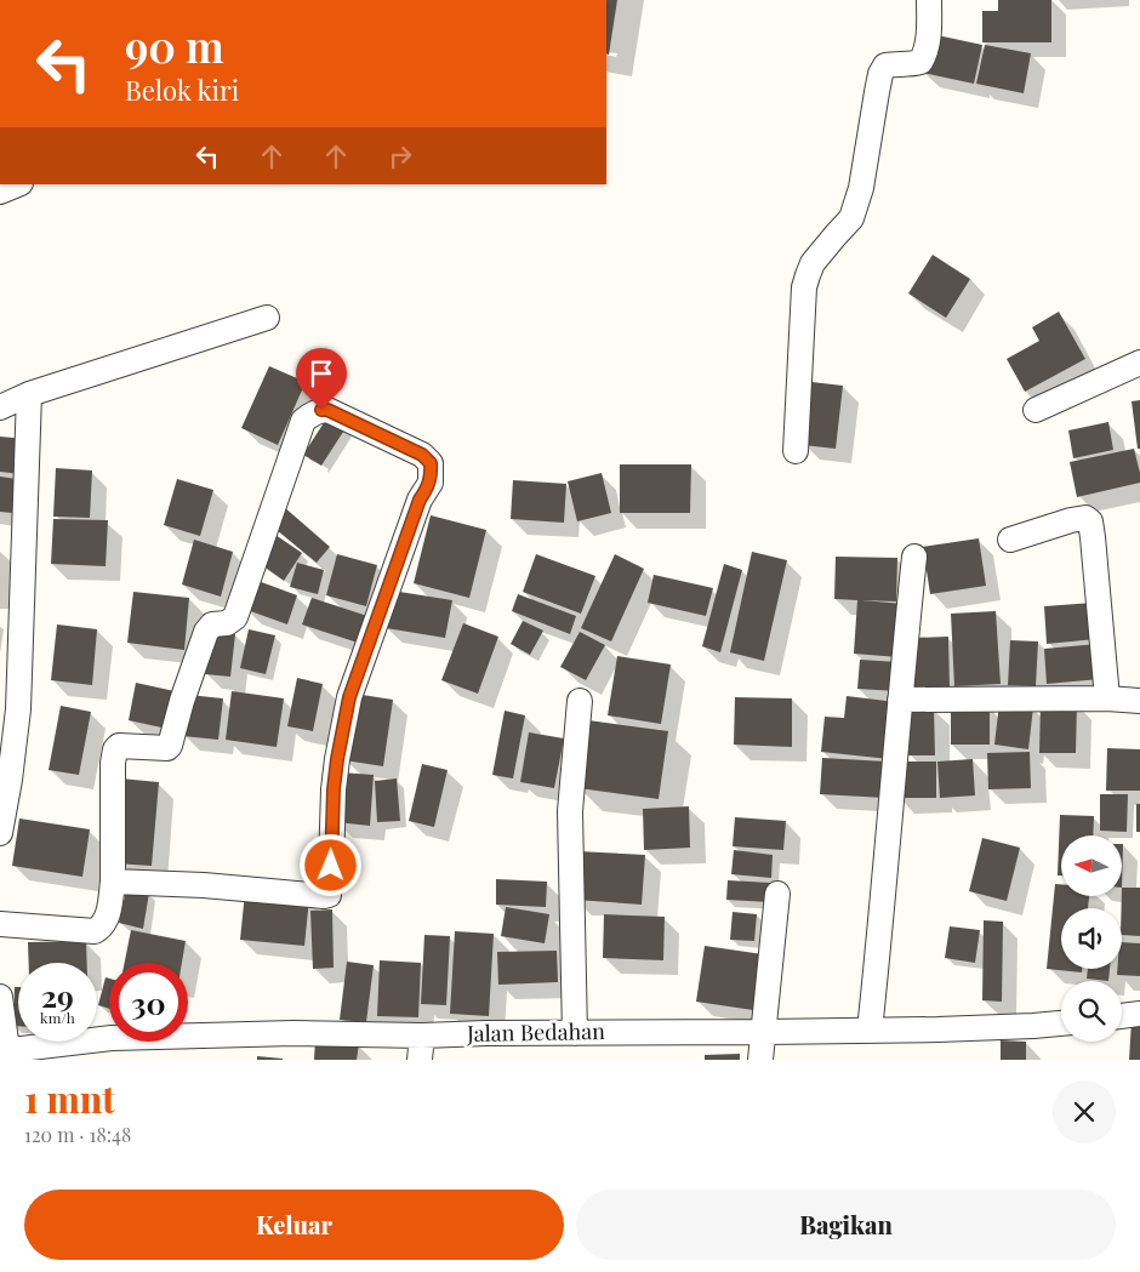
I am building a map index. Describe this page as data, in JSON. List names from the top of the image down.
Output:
{
  "streets": {
    "street": ["Jalan Bedahan"]
  },
  "north": "left",
  "page": {
    "turn": ["90 m", "Belok kiri"],
    "speed": "29 km/h",
    "limit": "30",
    "heading": ["1 mnt", "120 m · 18:48"],
    "buttons": ["Keluar", "Bagikan"]
  }
}
